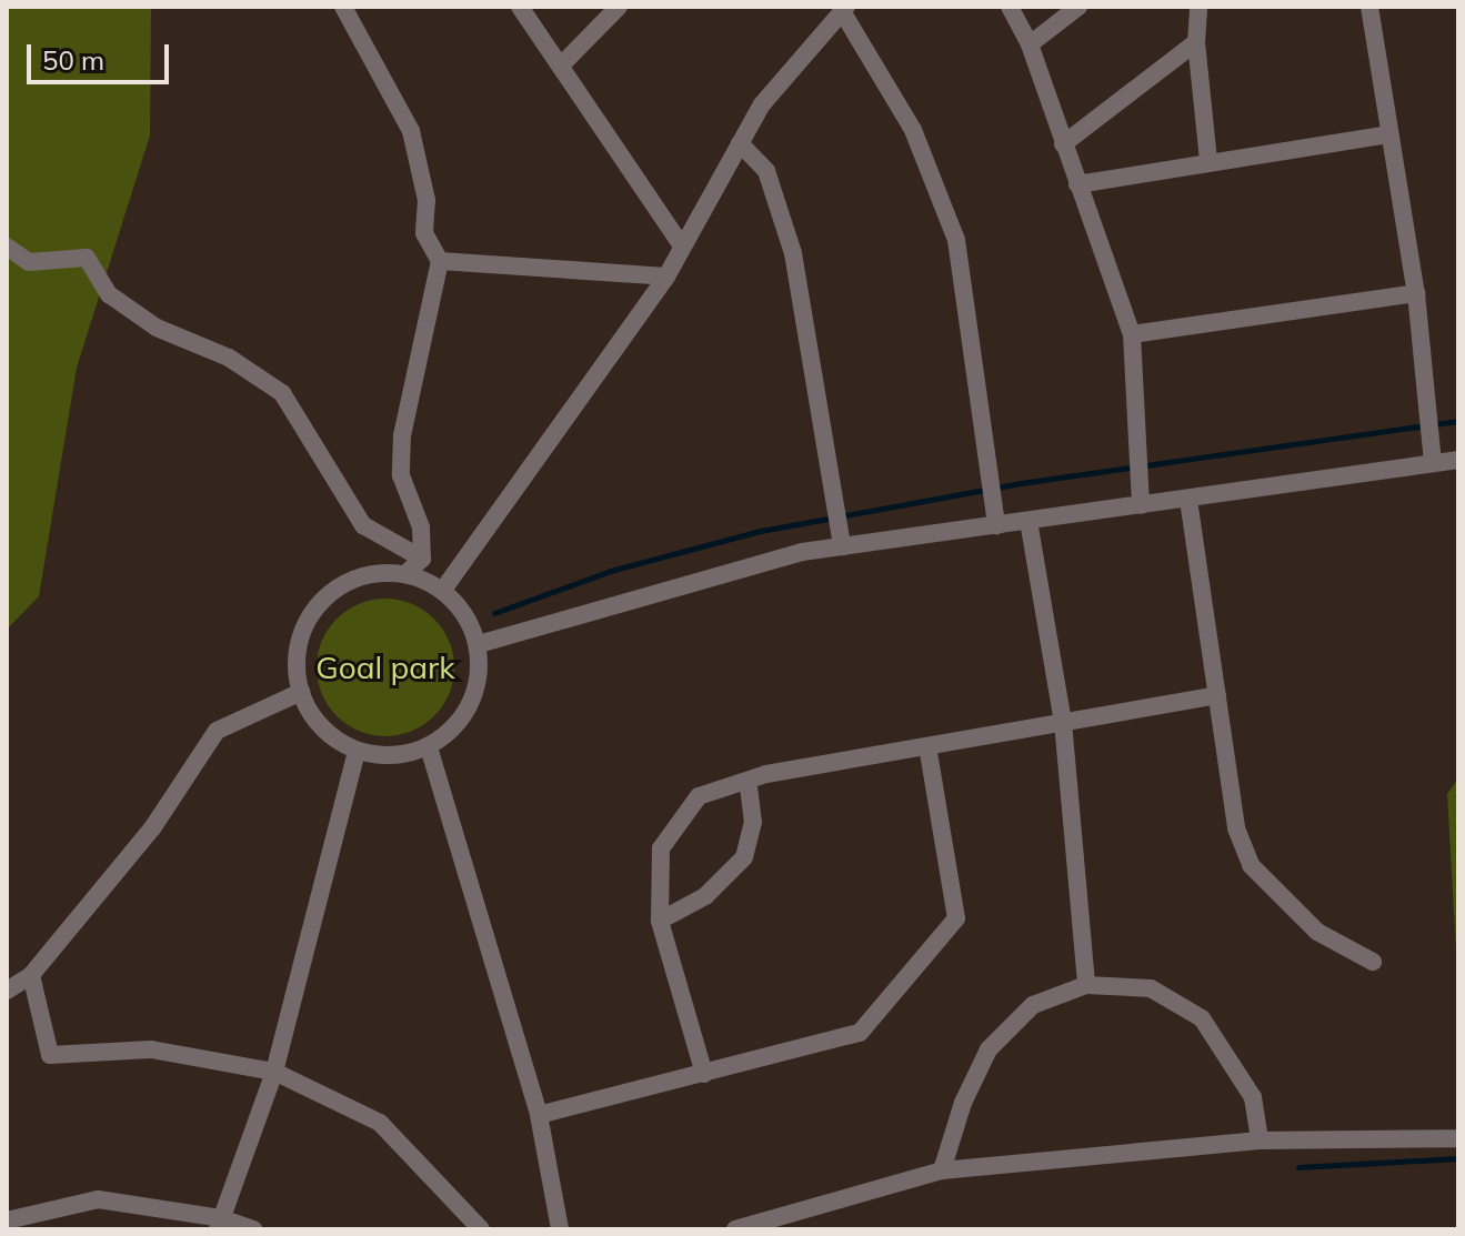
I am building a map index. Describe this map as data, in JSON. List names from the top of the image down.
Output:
{
  "parks": ["Goal park"],
  "scale_bar": "50 m"
}
